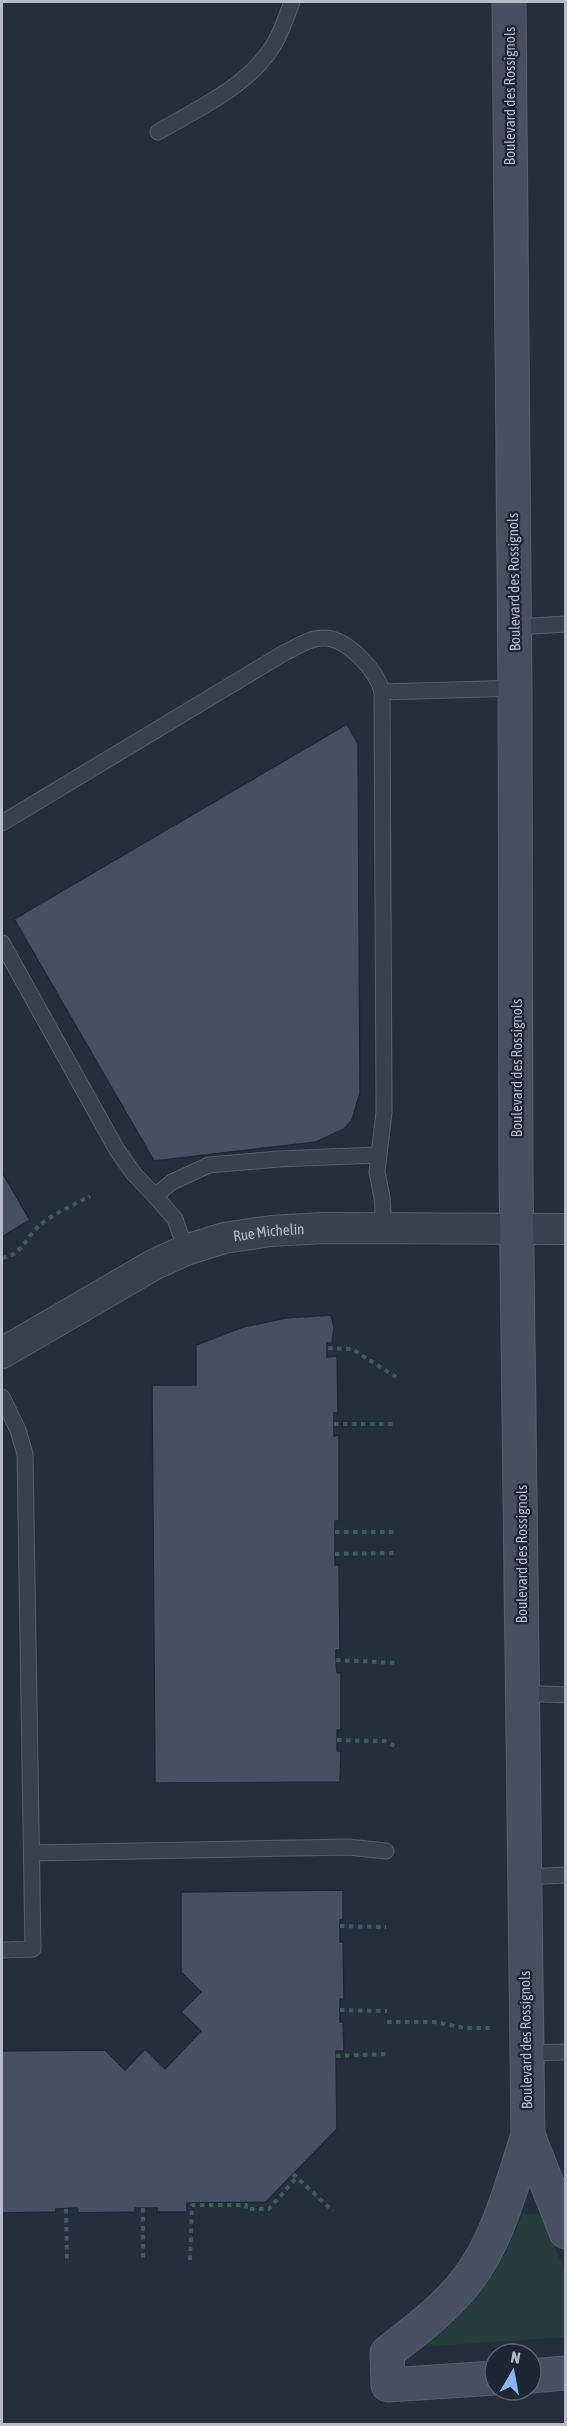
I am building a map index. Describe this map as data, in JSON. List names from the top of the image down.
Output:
{
  "streets": {
    "street": ["Boulevard des Rossignols", "Rue Michelin"]
  },
  "crossings": [
    ["Boulevard des Rossignols", "Rue Michelin"]
  ],
  "north": "top"
}
